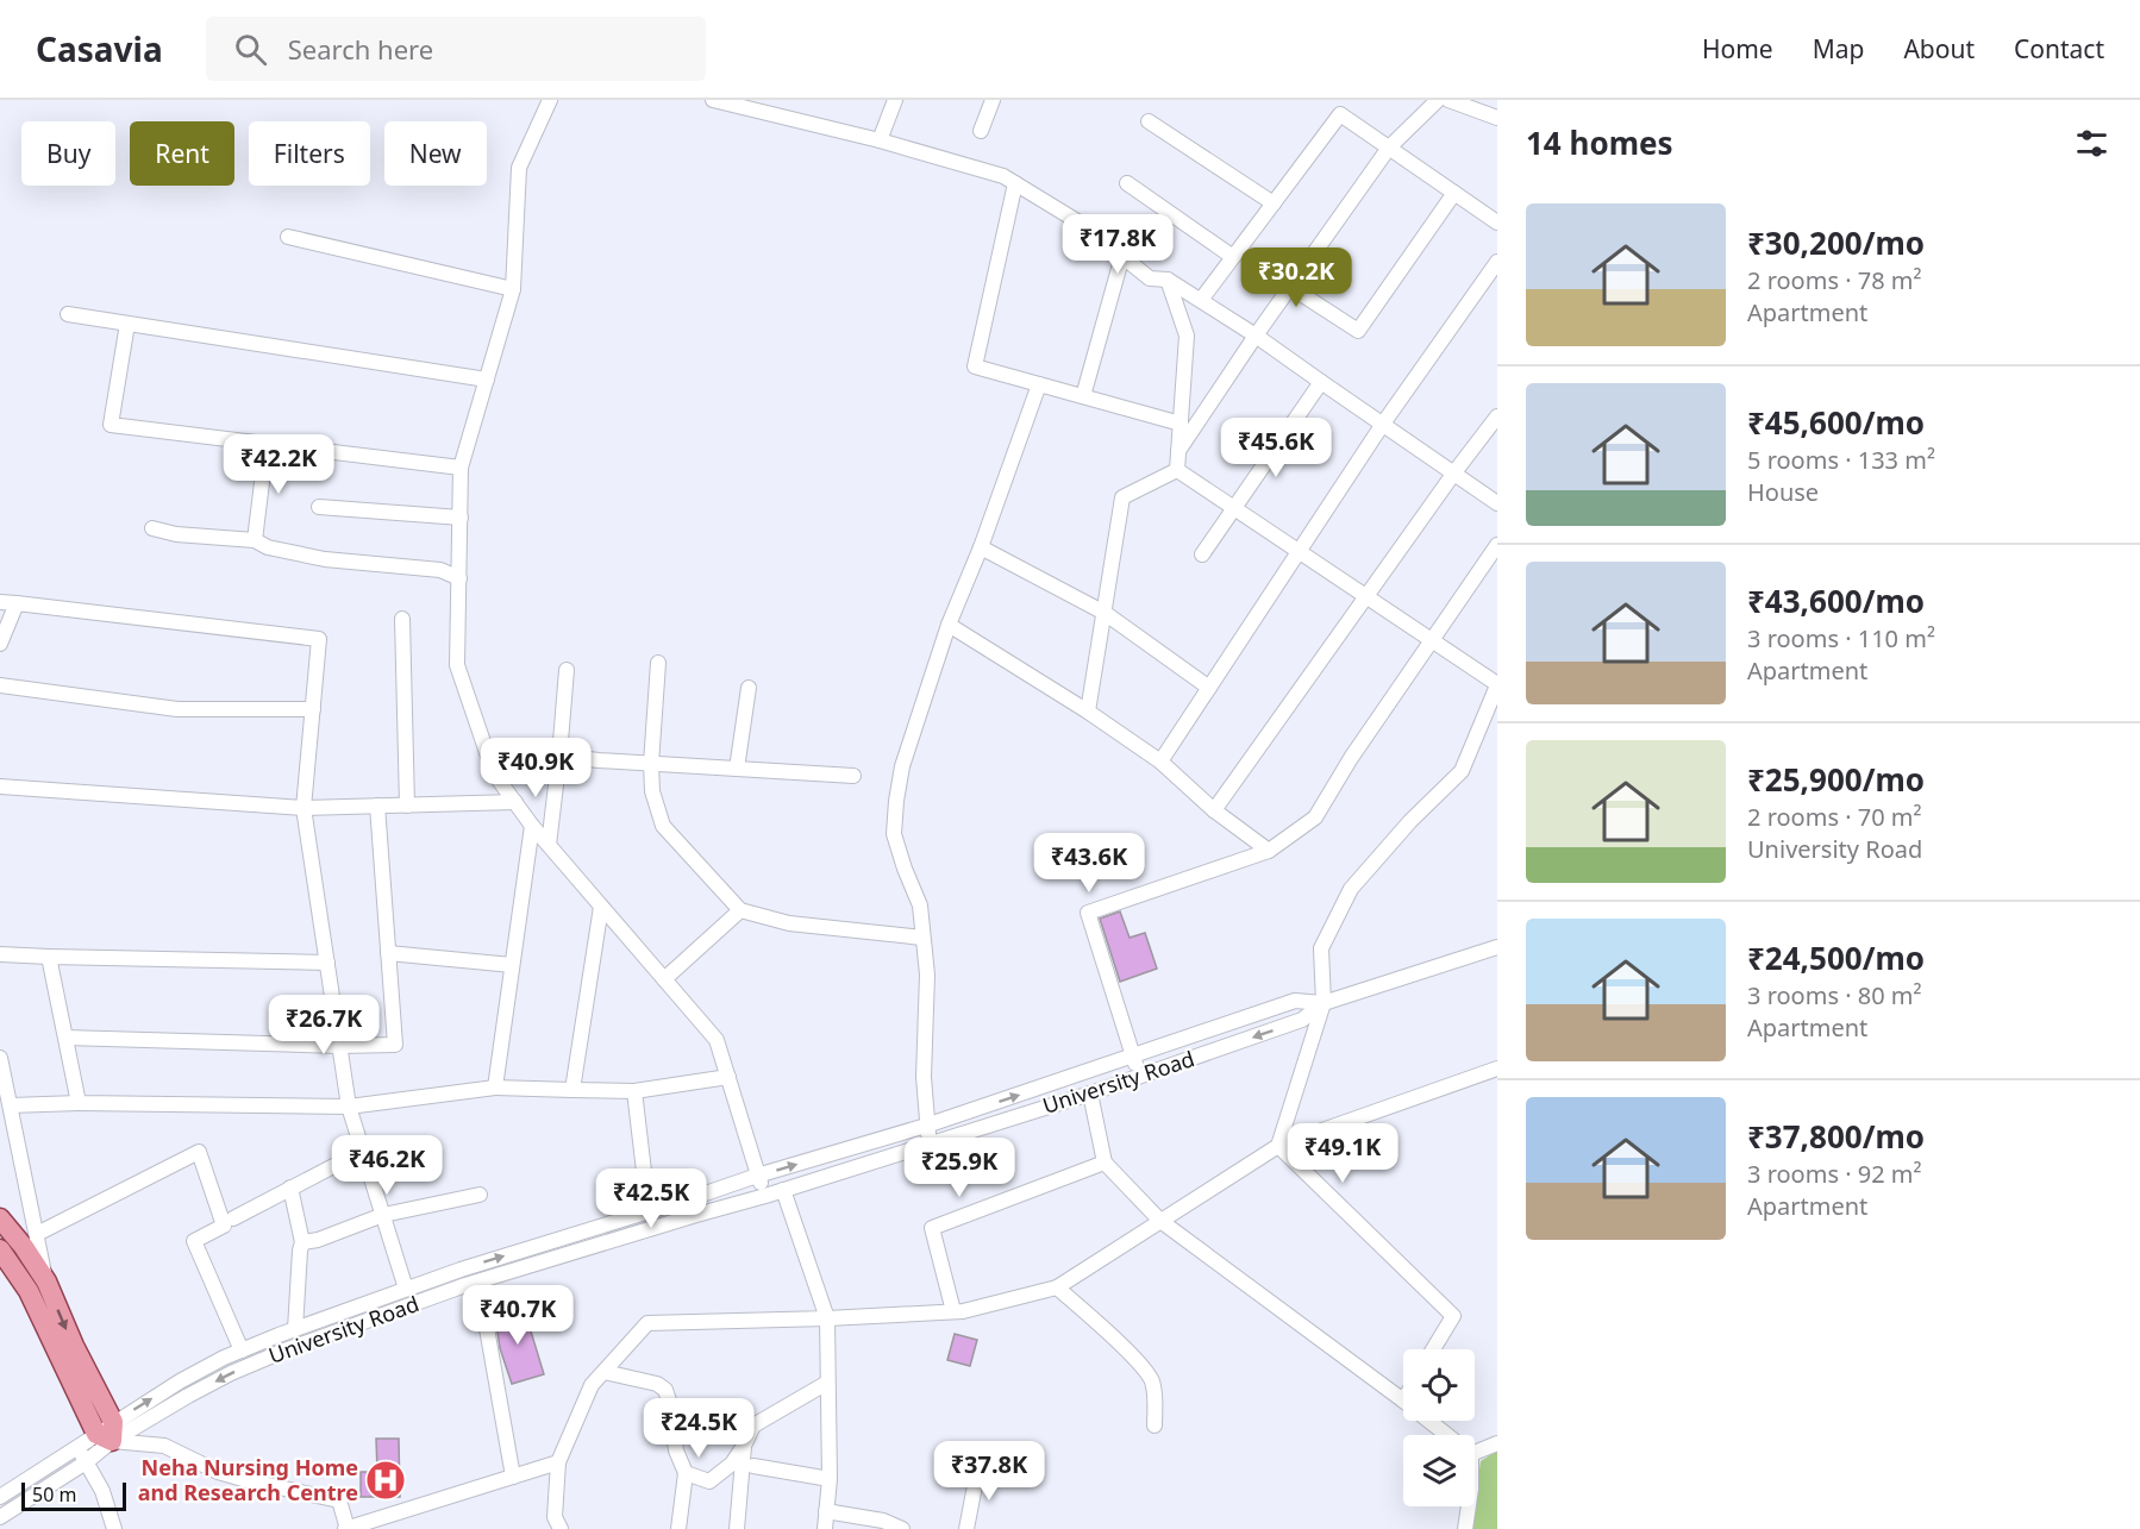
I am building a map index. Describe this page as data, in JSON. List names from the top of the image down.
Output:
{
  "streets": {
    "street": ["University Road"]
  },
  "places": {
    "hospital": ["Neha Nursing Home and Research Centre"]
  },
  "scale_bar": "50 m",
  "page": {
    "header": "Casavia",
    "search": "Search here",
    "nav": [
      "Home",
      "Map",
      "About",
      "Contact"
    ],
    "heading": "14 homes",
    "chip": [
      "Buy",
      "Rent",
      "Filters",
      "New"
    ],
    "list": [
      {
        "name": "₹30,200/mo",
        "note": "2 rooms · 78 m² · Apartment"
      },
      {
        "name": "₹45,600/mo",
        "note": "5 rooms · 133 m² · House"
      },
      {
        "name": "₹43,600/mo",
        "note": "3 rooms · 110 m² · Apartment"
      },
      {
        "name": "₹25,900/mo",
        "note": "2 rooms · 70 m² · University Road"
      },
      {
        "name": "₹24,500/mo",
        "note": "3 rooms · 80 m² · Apartment"
      },
      {
        "name": "₹37,800/mo",
        "note": "3 rooms · 92 m² · Apartment"
      }
    ],
    "price": [
      "₹17.8K",
      "₹30.2K",
      "₹45.6K",
      "₹42.2K",
      "₹40.9K",
      "₹43.6K",
      "₹26.7K",
      "₹49.1K",
      "₹46.2K",
      "₹25.9K",
      "₹42.5K",
      "₹40.7K",
      "₹24.5K",
      "₹37.8K"
    ],
    "scale": "50 m"
  }
}
